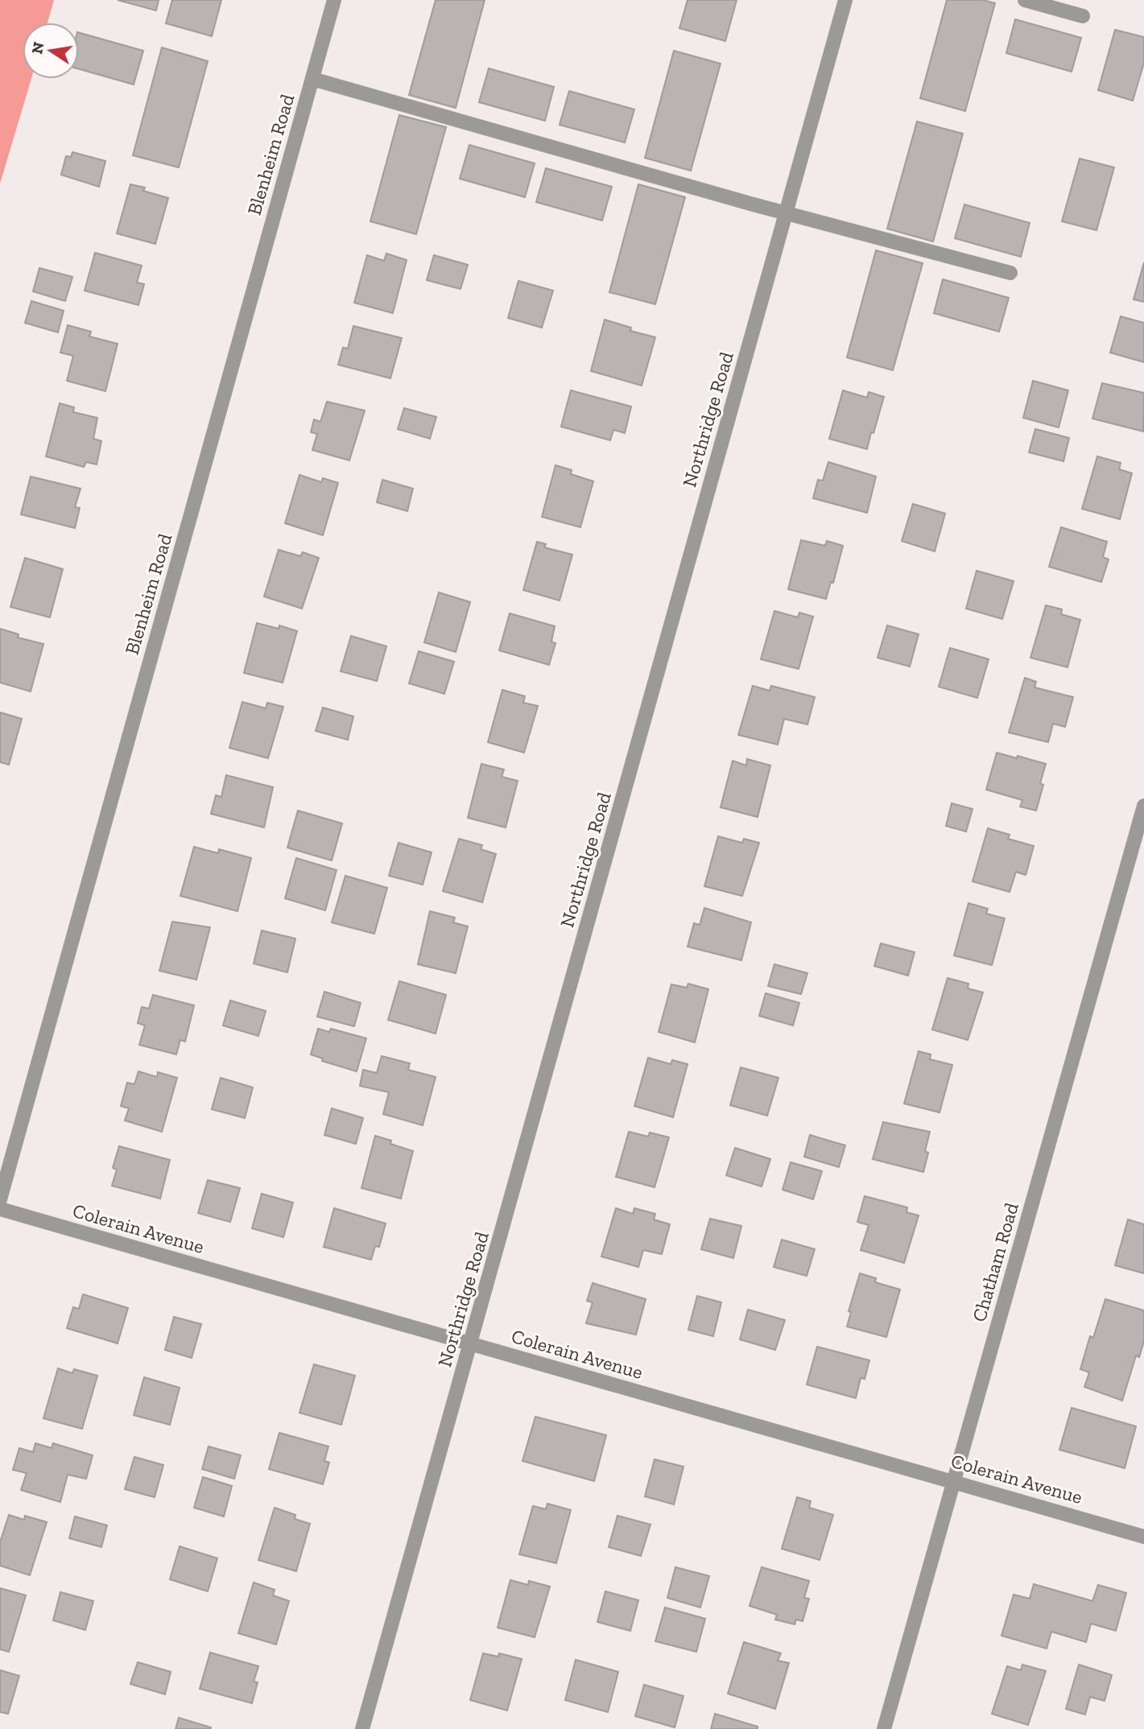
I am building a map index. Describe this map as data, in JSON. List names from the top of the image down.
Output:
{
  "streets": {
    "street": [
      "Blenheim Road",
      "Northridge Road",
      "Colerain Avenue",
      "Chatham Road"
    ]
  },
  "crossings": [
    ["Northridge Road", "Colerain Avenue"],
    ["Colerain Avenue", "Chatham Road"]
  ],
  "north": "left"
}
